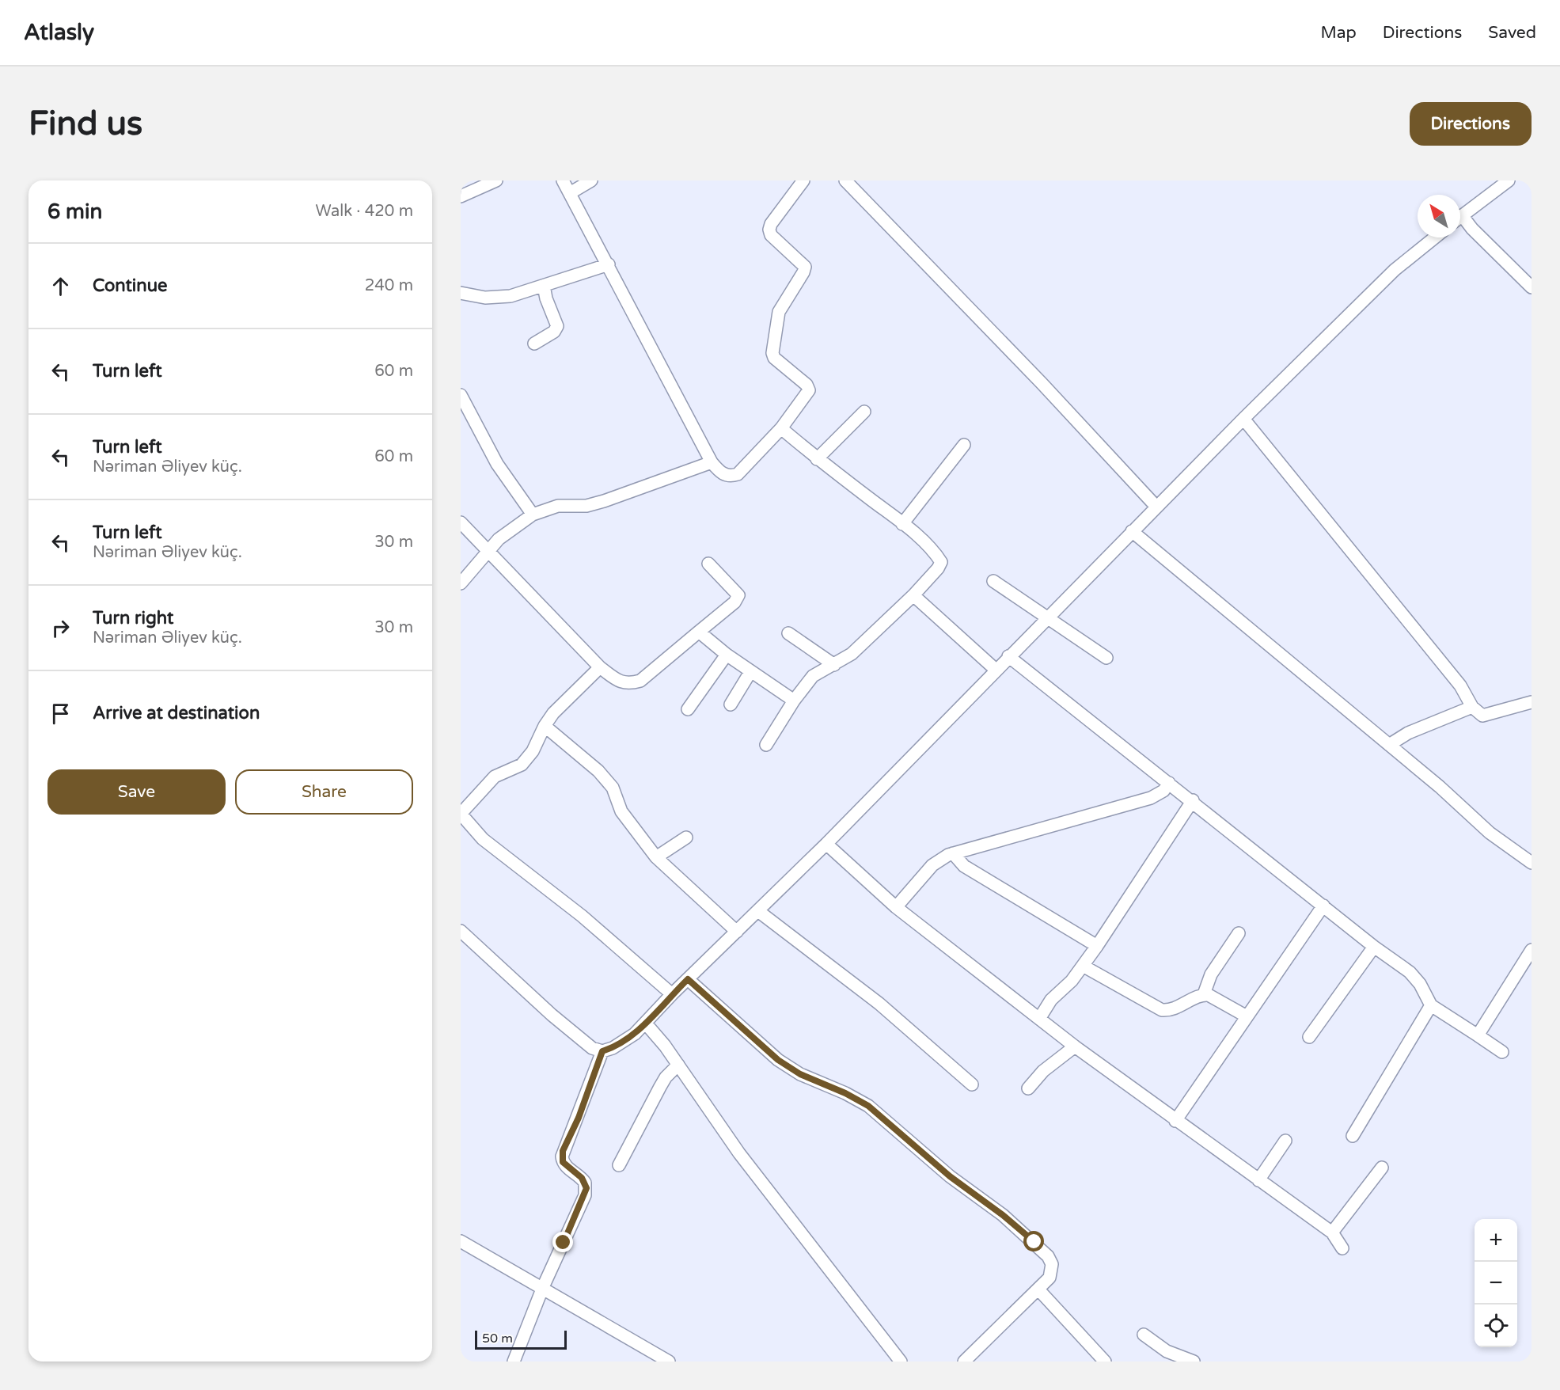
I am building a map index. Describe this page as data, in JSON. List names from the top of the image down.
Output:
{
  "scale_bar": "50 m",
  "north": "top left",
  "page": {
    "header": "Atlasly",
    "nav": ["Map", "Directions", "Saved"],
    "buttons": [
      "Directions",
      ["Save", "Share"]
    ],
    "title": "Find us",
    "heading": ["6 min", "Walk · 420 m"],
    "list": [
      ["Continue", "240 m"],
      ["Turn left", "60 m"],
      ["Turn left", "Nəriman Əliyev küç.", "60 m"],
      ["Turn left", "Nəriman Əliyev küç.", "30 m"],
      ["Turn right", "Nəriman Əliyev küç.", "30 m"],
      "Arrive at destination"
    ],
    "map_buttons": ["+", "−"],
    "scale": "50 m"
  }
}
